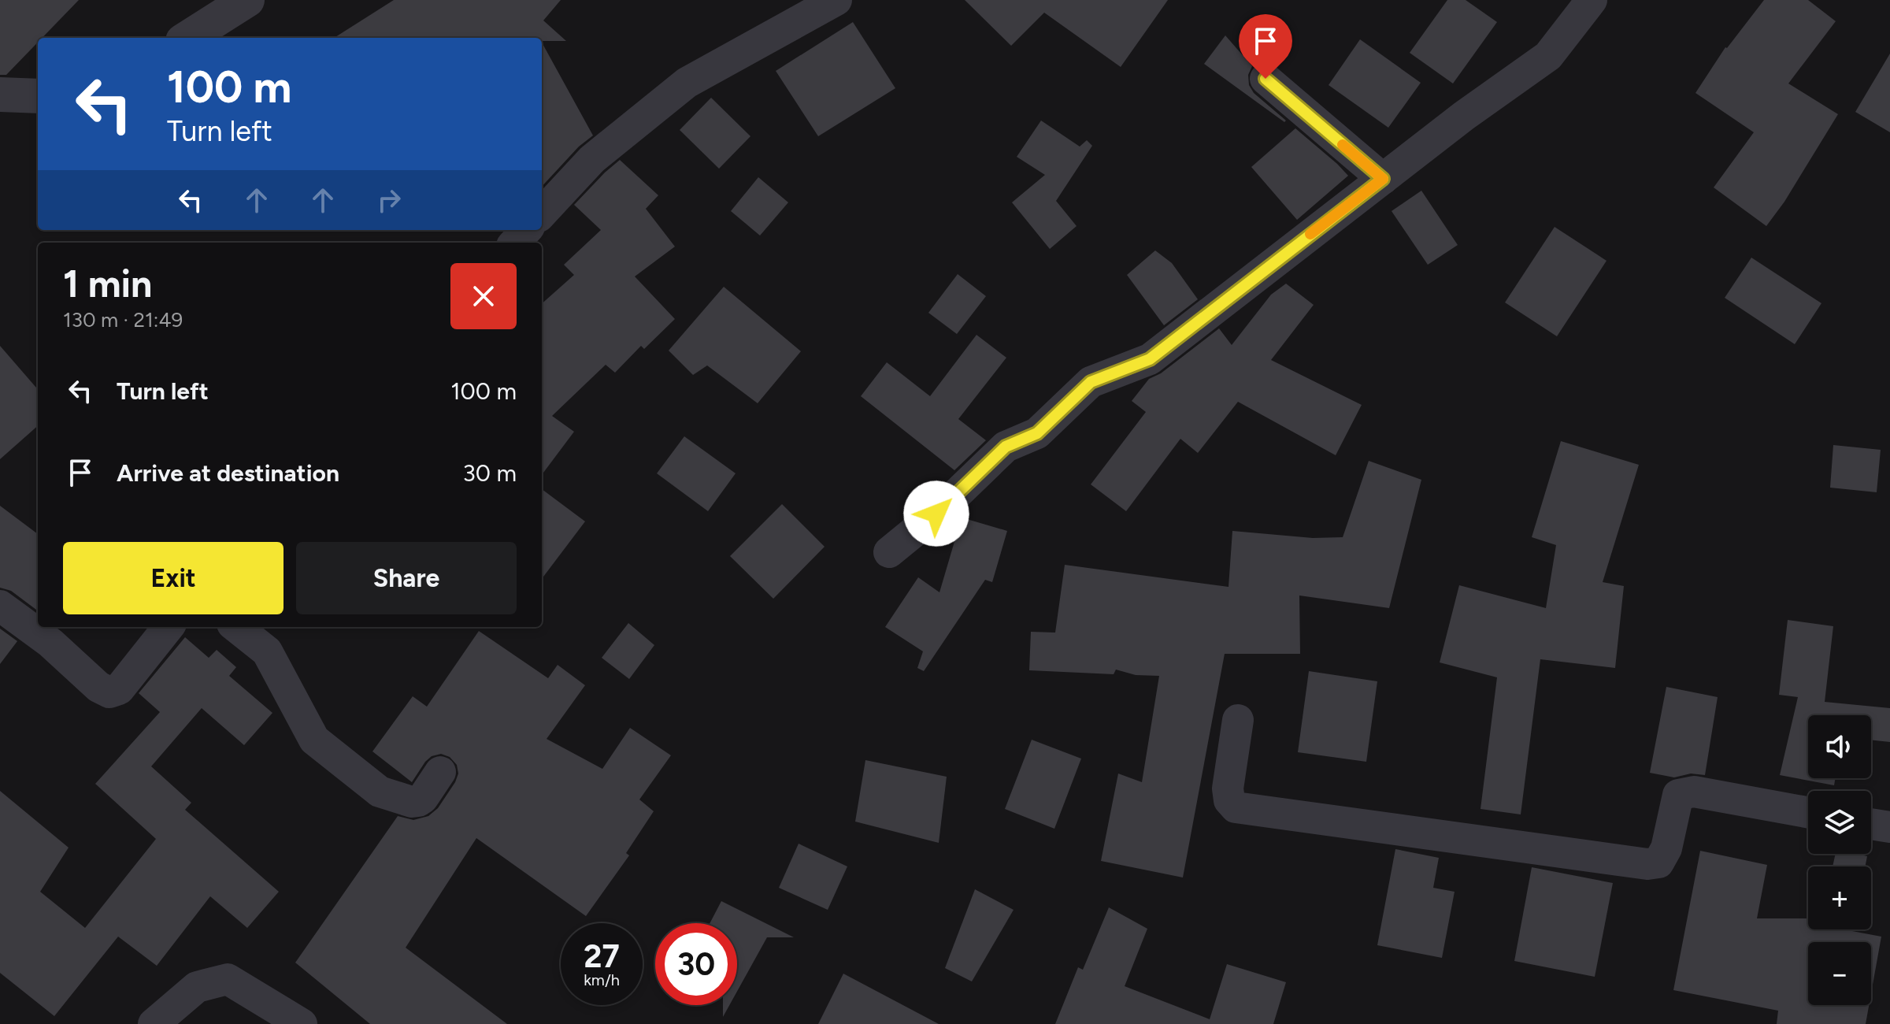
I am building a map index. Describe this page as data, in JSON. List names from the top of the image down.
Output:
{
  "page": {
    "turn": ["100 m", "Turn left"],
    "heading": ["1 min", "130 m · 21:49"],
    "list": [
      {
        "name": "Turn left",
        "value": "100 m"
      },
      {
        "name": "Arrive at destination",
        "value": "30 m"
      }
    ],
    "buttons": ["Exit", "Share"],
    "map_buttons": ["+", "−"],
    "speed": "27 km/h",
    "limit": "30"
  }
}
